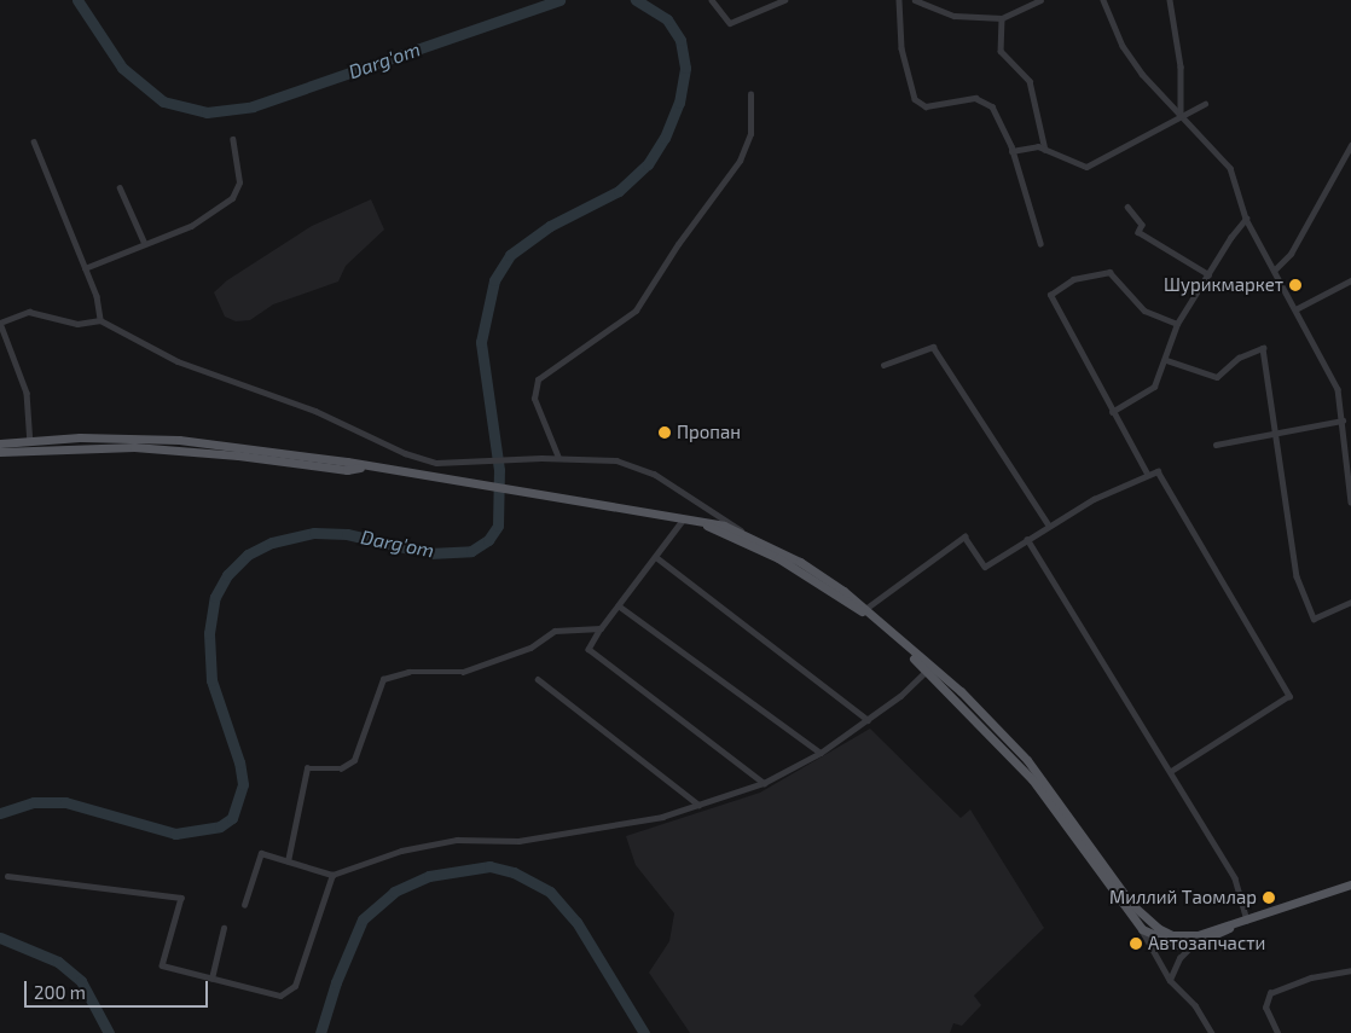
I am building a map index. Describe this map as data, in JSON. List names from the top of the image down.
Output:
{
  "water": ["Darg'om"],
  "places": [
    "Шурикмаркет",
    "Пропан",
    "Миллий Таомлар",
    "Автозапчасти"
  ],
  "scale_bar": "200 m"
}
